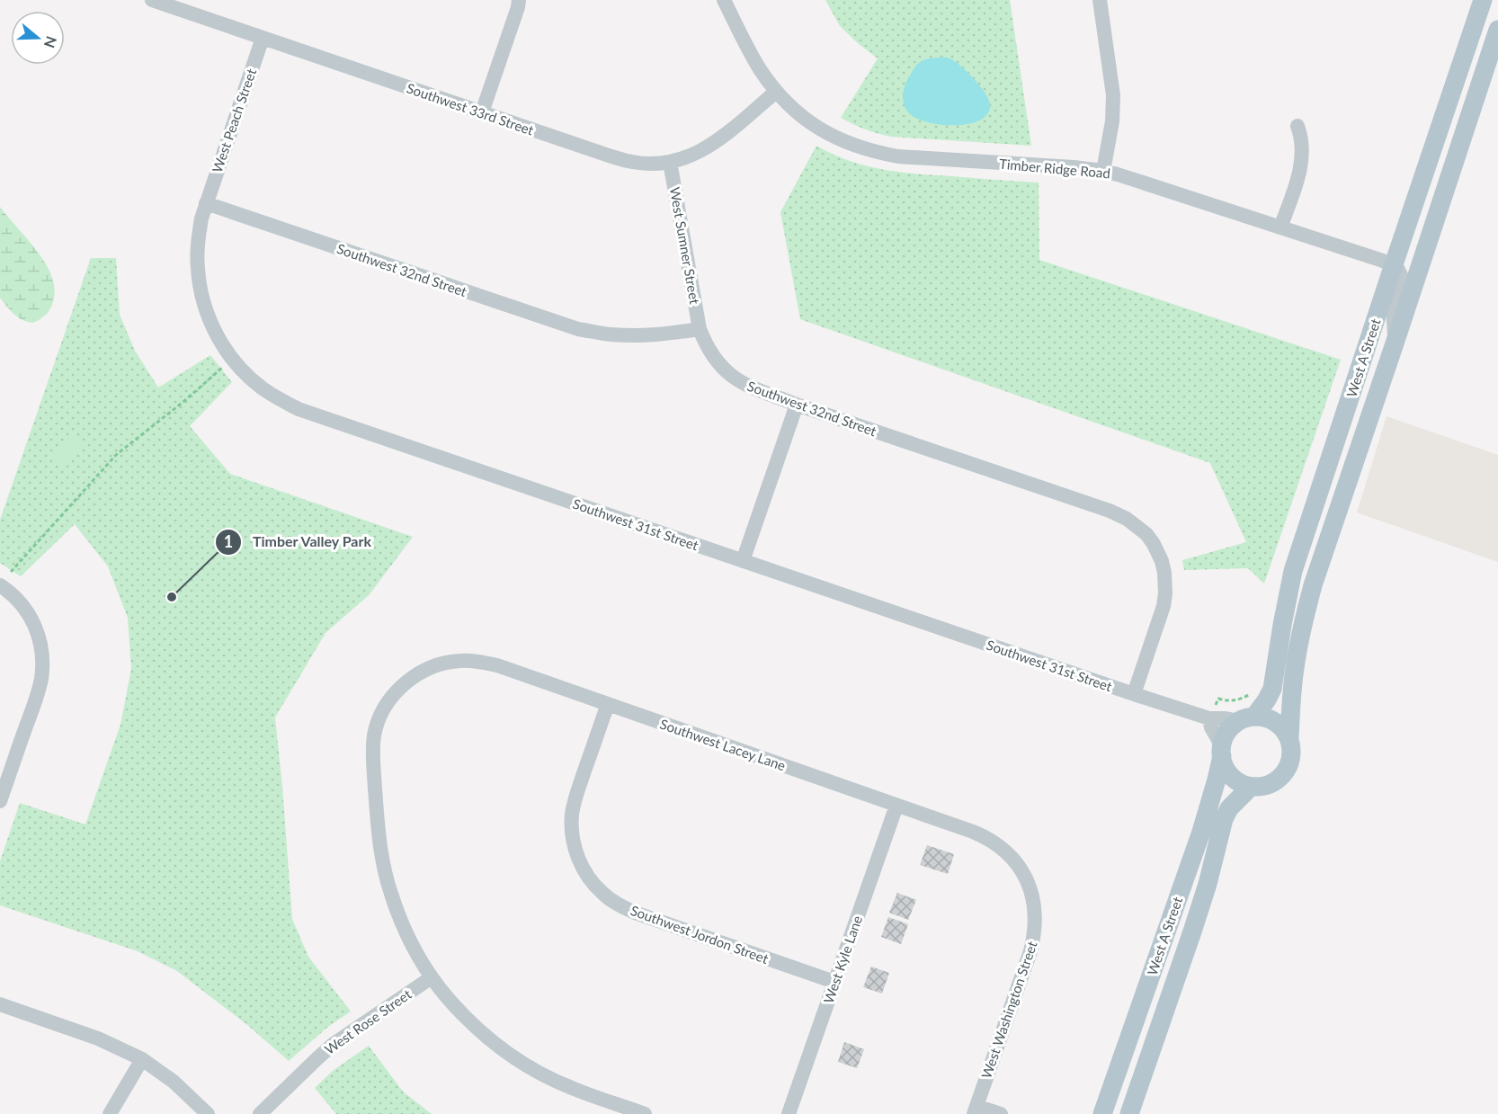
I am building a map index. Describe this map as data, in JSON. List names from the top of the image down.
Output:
{
  "streets": {
    "main road": ["West A Street"],
    "street": [
      "Southwest 33rd Street",
      "West Peach Street",
      "Timber Ridge Road",
      "West Sumner Street",
      "Southwest 32nd Street",
      "Southwest 31st Street",
      "Southwest Lacey Lane",
      "Southwest Jordon Street",
      "West Kyle Lane",
      "West Washington Street",
      "West Rose Street"
    ]
  },
  "crossings": [
    ["Southwest 33rd Street", "West Peach Street"],
    ["Southwest 33rd Street", "Timber Ridge Road"],
    ["Southwest 33rd Street", "West Sumner Street"],
    ["West Peach Street", "Southwest 32nd Street"],
    ["West Peach Street", "Southwest 31st Street"],
    ["Timber Ridge Road", "West A Street"],
    ["West Sumner Street", "Southwest 32nd Street"],
    ["Southwest 32nd Street", "Southwest 31st Street"],
    ["West A Street", "Southwest 31st Street"],
    ["Southwest Lacey Lane", "Southwest Jordon Street"],
    ["Southwest Lacey Lane", "West Kyle Lane"],
    ["Southwest Lacey Lane", "West Washington Street"],
    ["Southwest Lacey Lane", "West Rose Street"],
    ["Southwest Jordon Street", "West Kyle Lane"]
  ],
  "places": ["Timber Valley Park"],
  "north": "right"
}
